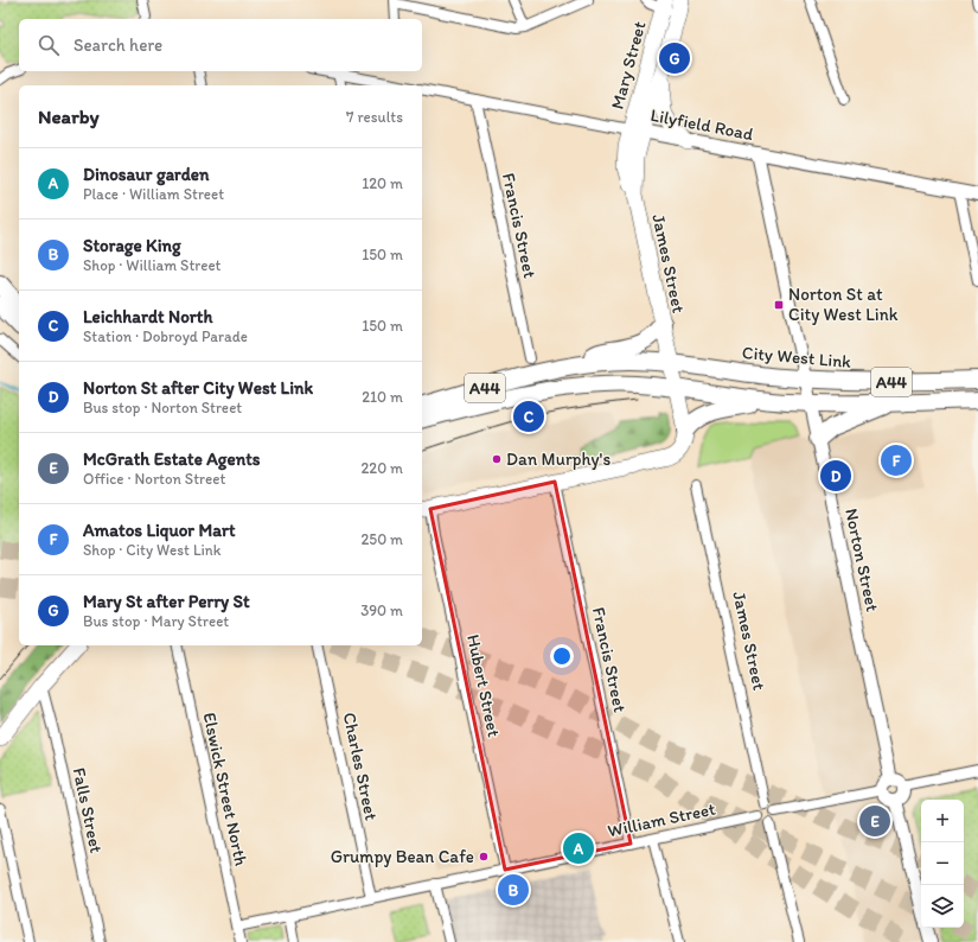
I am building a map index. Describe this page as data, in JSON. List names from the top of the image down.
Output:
{
  "streets": {
    "highway": ["City West Link", "A44"],
    "main road": ["Mary Street", "James Street"],
    "street": [
      "Lilyfield Road",
      "Francis Street",
      "Norton Street",
      "Hubert Street",
      "Charles Street",
      "Elswick Street North",
      "Falls Street",
      "William Street"
    ]
  },
  "crossings": [
    ["Mary Street", "Lilyfield Road"],
    ["Mary Street", "James Street"],
    ["Lilyfield Road", "Francis Street"],
    ["Lilyfield Road", "James Street"],
    ["Lilyfield Road", "Norton Street"],
    ["Francis Street", "James Street"],
    ["Francis Street", "William Street"],
    ["James Street", "City West Link"],
    ["James Street", "A44"],
    ["James Street", "William Street"],
    ["City West Link", "A44"],
    ["City West Link", "Norton Street"],
    ["A44", "Norton Street"],
    ["Hubert Street", "William Street"],
    ["Charles Street", "William Street"],
    ["Elswick Street North", "William Street"]
  ],
  "places": {
    "transit": ["Norton St at City West Link"],
    "other": ["Dan Murphy's", "Grumpy Bean Cafe"]
  },
  "page": {
    "search": "Search here",
    "pins": [
      "G",
      "C",
      "F",
      "D",
      "E",
      "A",
      "B"
    ],
    "heading": ["Nearby", "7 results"],
    "list": [
      {
        "mark": "A",
        "name": "Dinosaur garden",
        "note": "Place · William Street",
        "value": "120 m"
      },
      {
        "mark": "B",
        "name": "Storage King",
        "note": "Shop · William Street",
        "value": "150 m"
      },
      {
        "mark": "C",
        "name": "Leichhardt North",
        "note": "Station · Dobroyd Parade",
        "value": "150 m"
      },
      {
        "mark": "D",
        "name": "Norton St after City West Link",
        "note": "Bus stop · Norton Street",
        "value": "210 m"
      },
      {
        "mark": "E",
        "name": "McGrath Estate Agents",
        "note": "Office · Norton Street",
        "value": "220 m"
      },
      {
        "mark": "F",
        "name": "Amatos Liquor Mart",
        "note": "Shop · City West Link",
        "value": "250 m"
      },
      {
        "mark": "G",
        "name": "Mary St after Perry St",
        "note": "Bus stop · Mary Street",
        "value": "390 m"
      }
    ],
    "map_buttons": ["+", "−"]
  }
}
